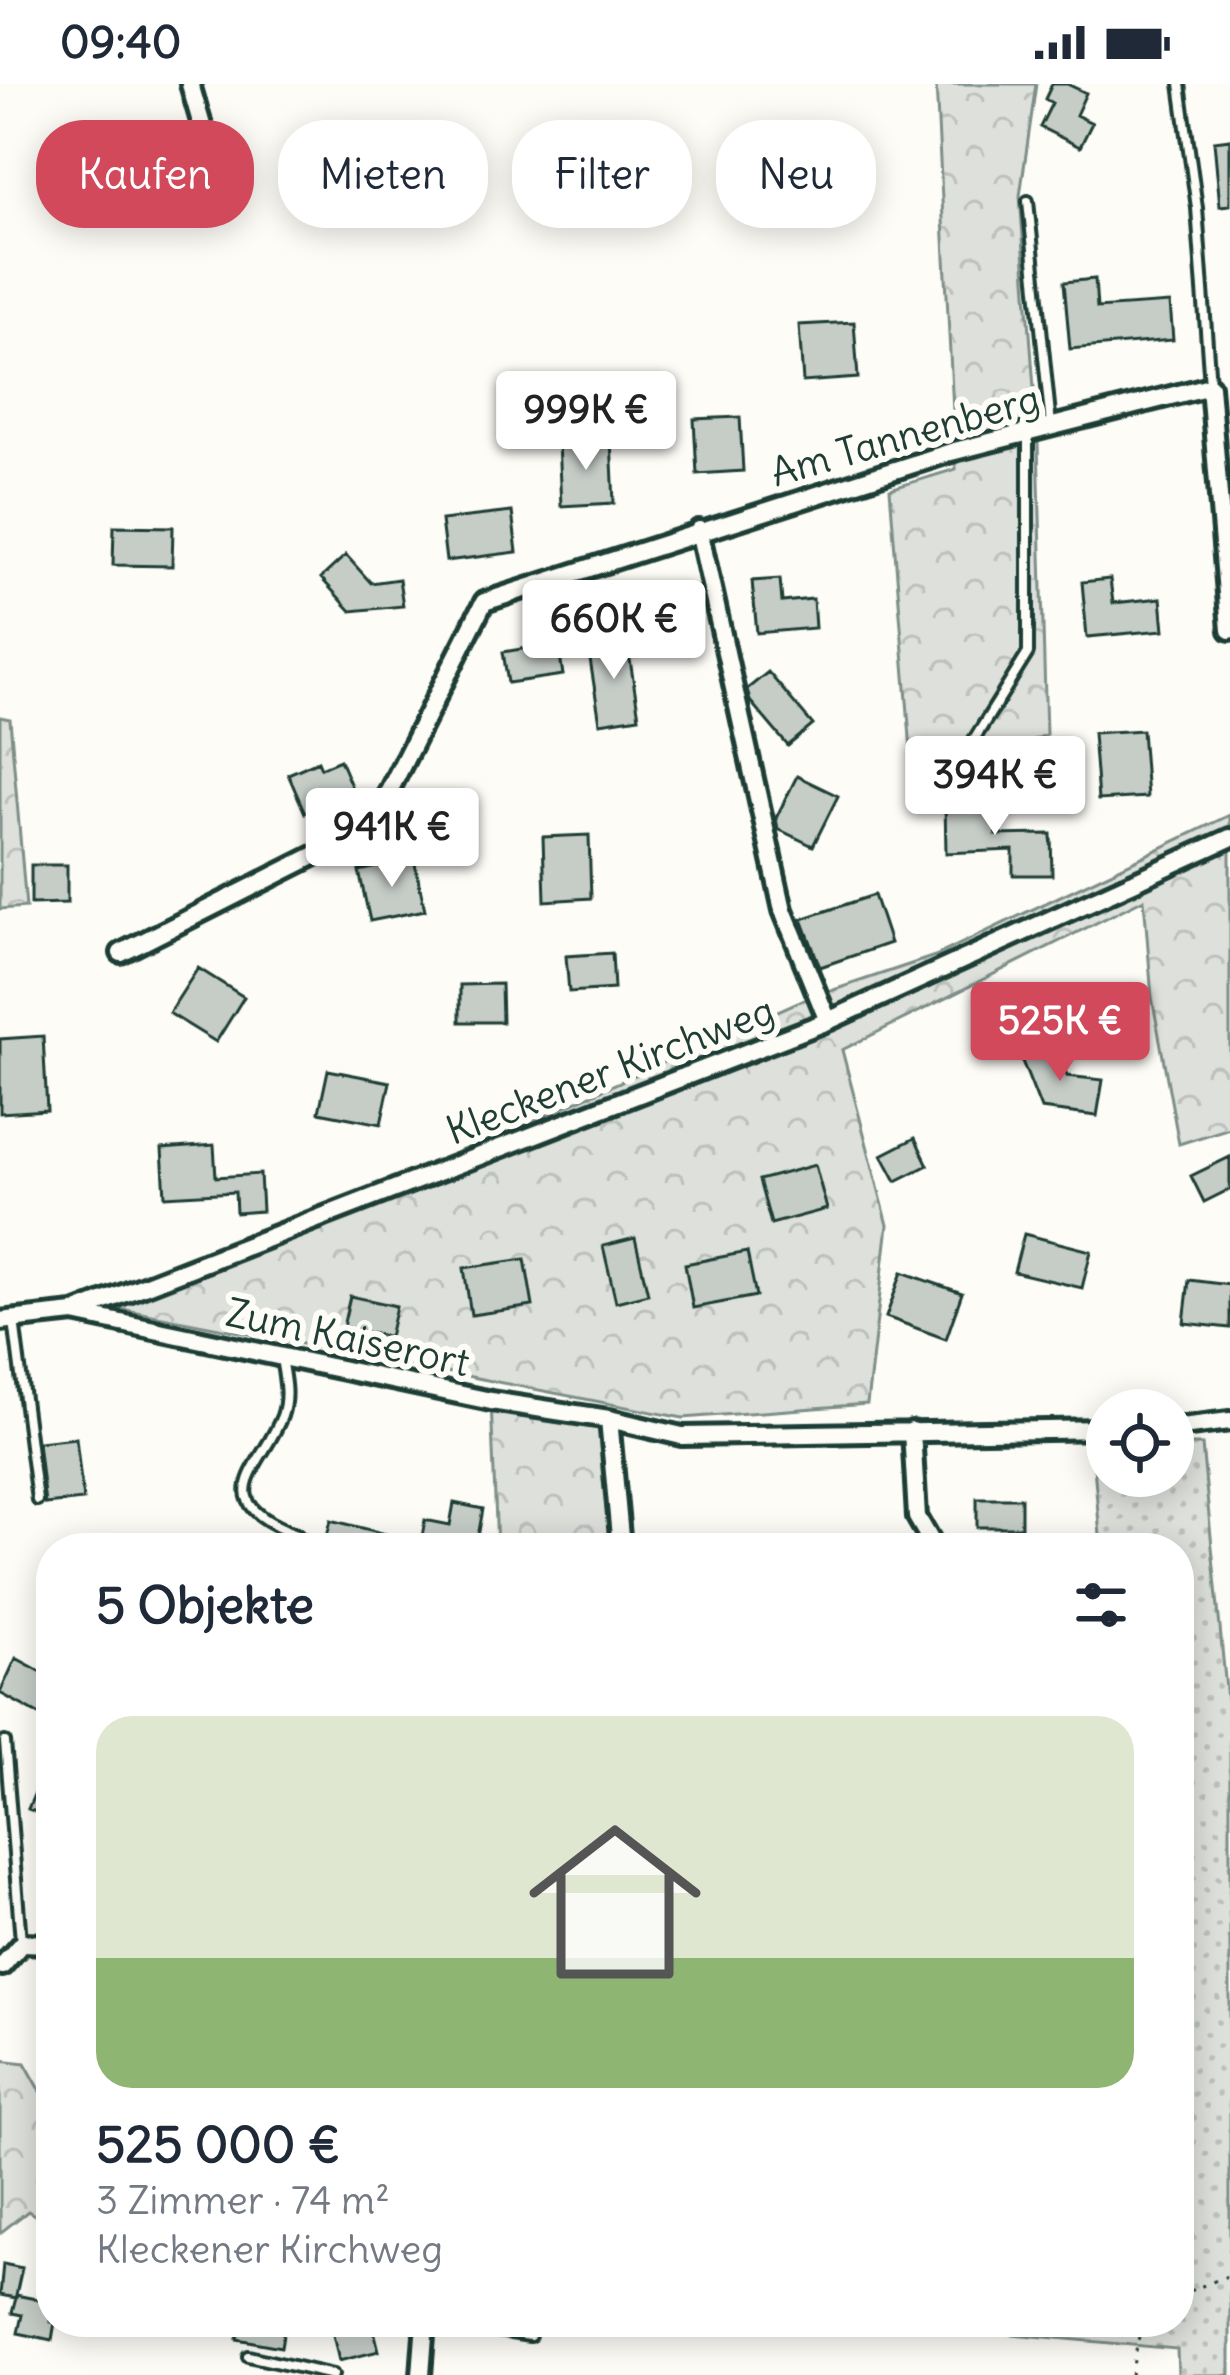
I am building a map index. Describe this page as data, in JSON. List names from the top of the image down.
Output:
{
  "streets": {
    "street": ["Am Tannenberg", "Kleckener Kirchweg", "Zum Kaiserort"]
  },
  "crossings": [
    ["Kleckener Kirchweg", "Zum Kaiserort"]
  ],
  "page": {
    "status": "09:40",
    "chip": [
      "Kaufen",
      "Mieten",
      "Filter",
      "Neu"
    ],
    "price": [
      "999K €",
      "660K €",
      "394K €",
      "941K €",
      "525K €"
    ],
    "heading": "5 Objekte",
    "list": [
      {
        "name": "525 000 €",
        "note": "3 Zimmer · 74 m² · Kleckener Kirchweg"
      }
    ]
  }
}
